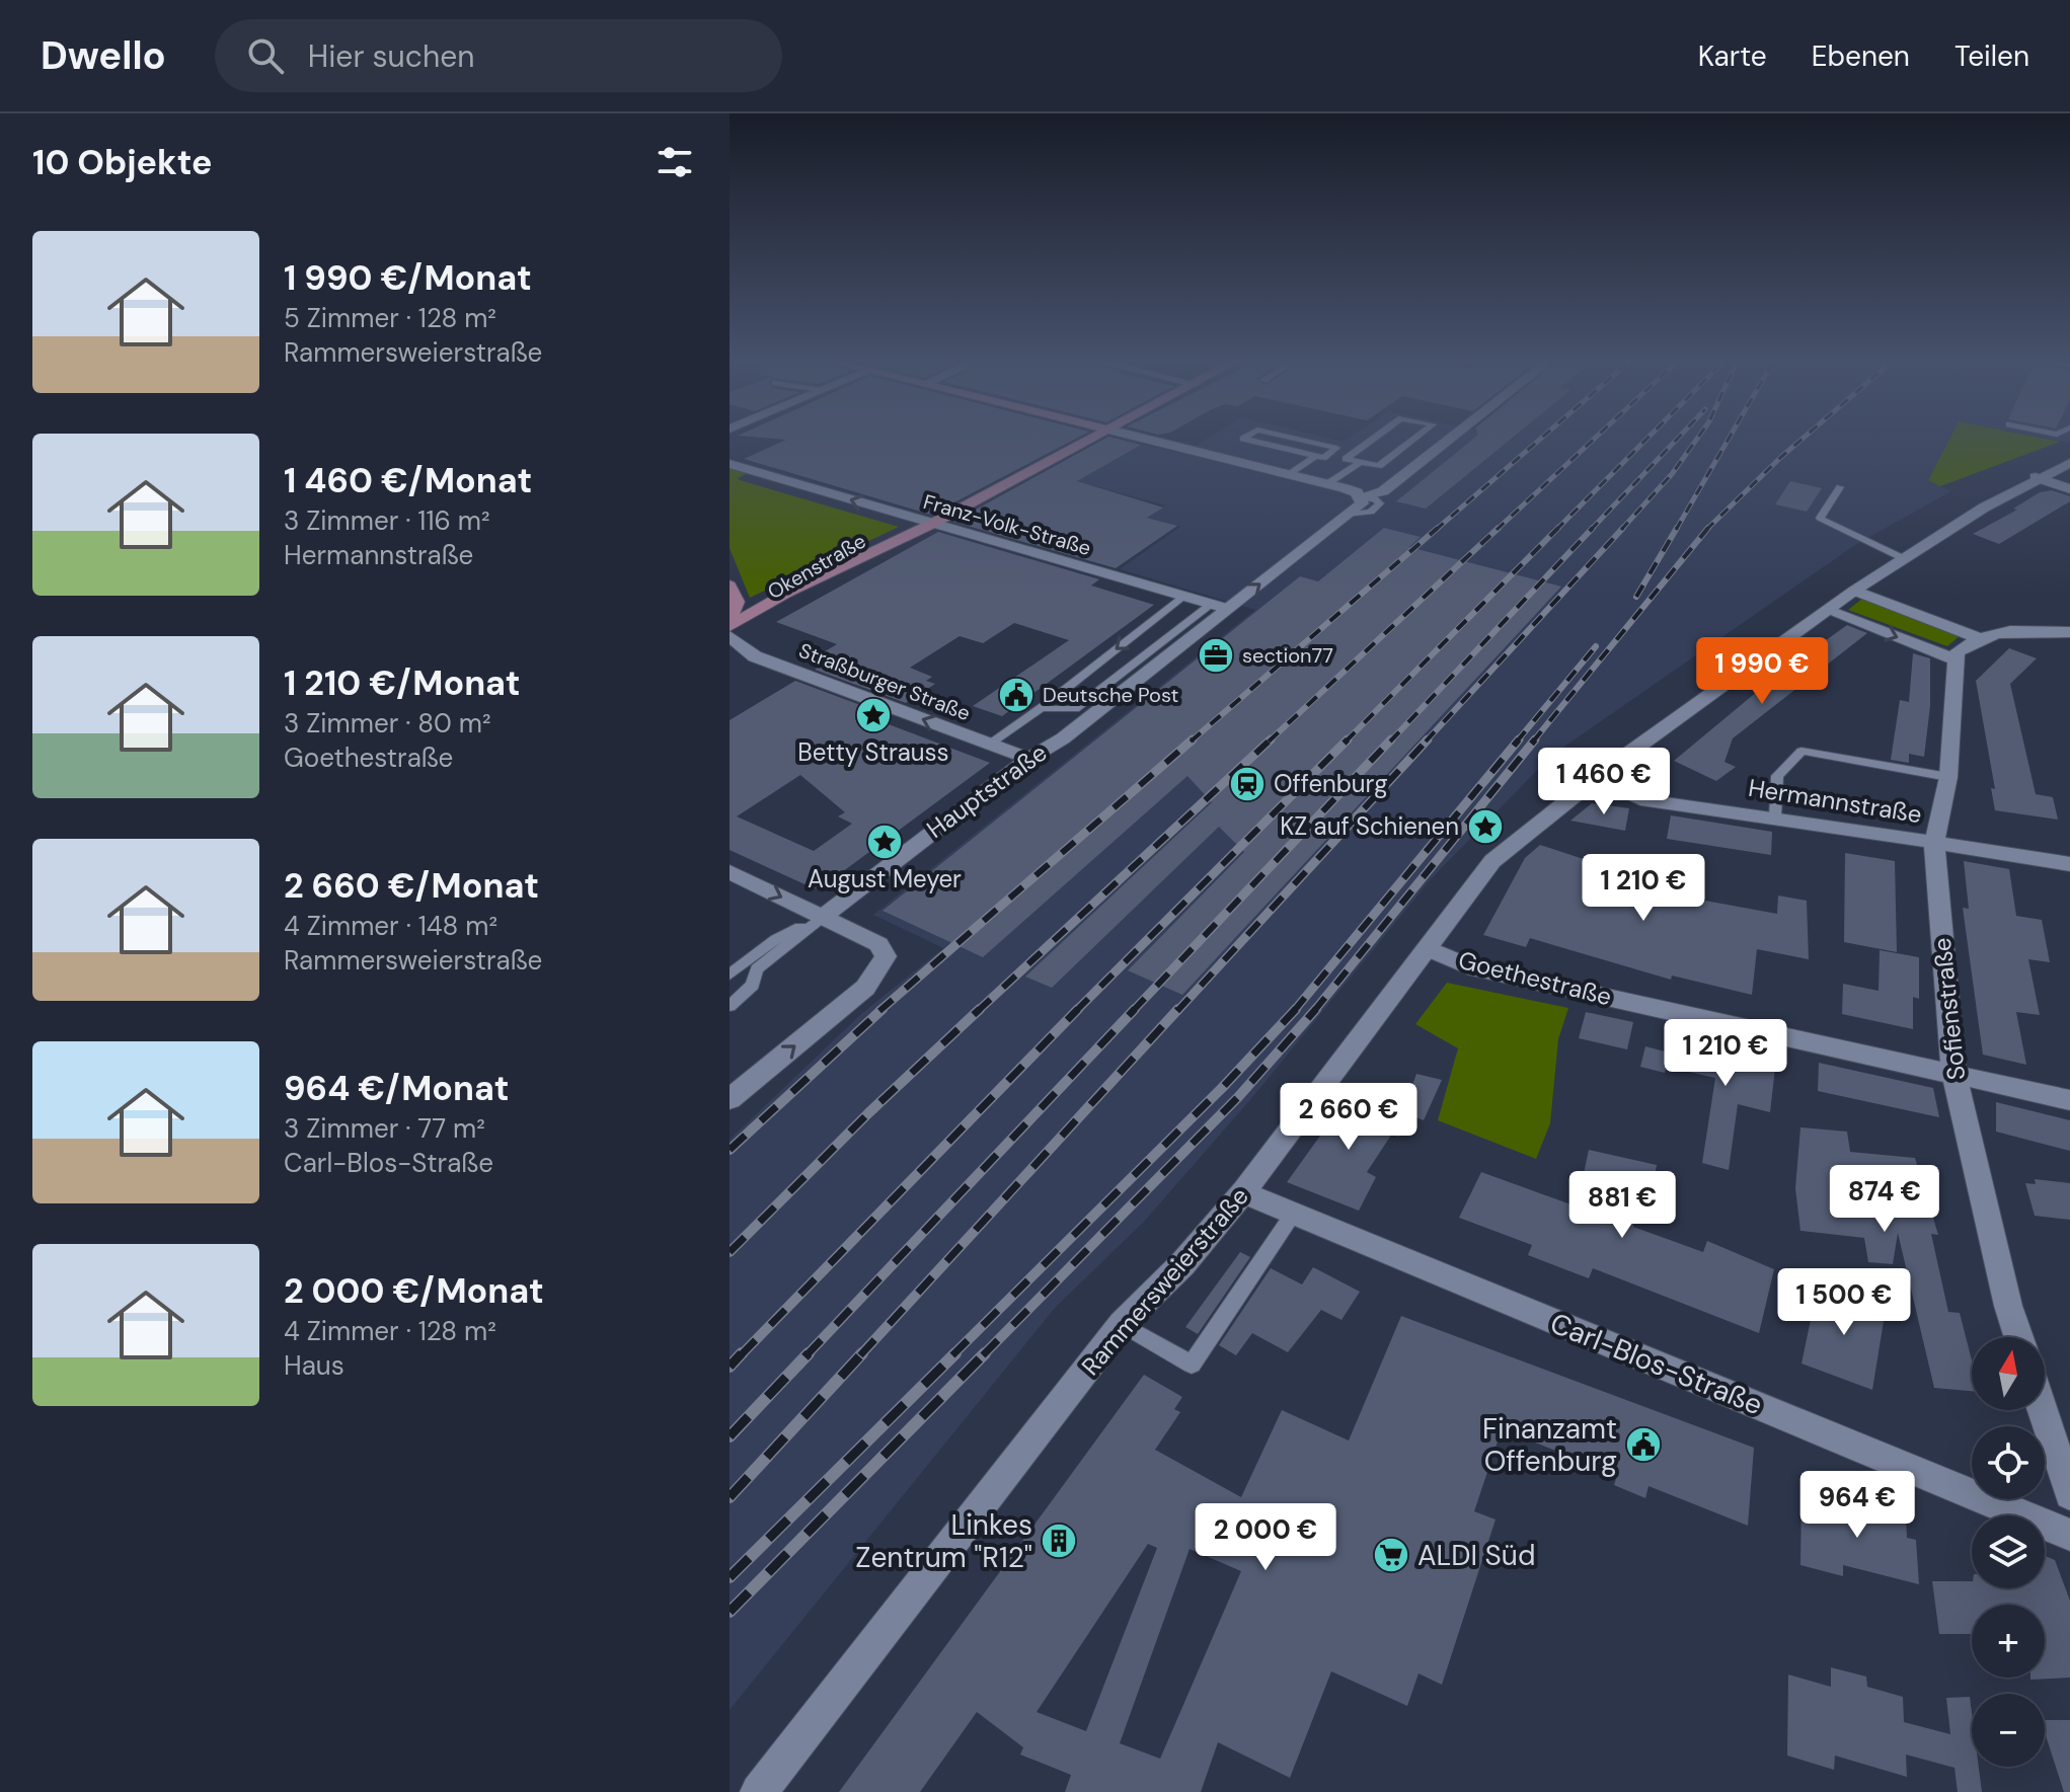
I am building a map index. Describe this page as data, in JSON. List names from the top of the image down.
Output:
{
  "streets": {
    "main road": ["Okenstraße"],
    "street": [
      "Franz-Volk-Straße",
      "Straßburger Straße",
      "Hauptstraße",
      "Hermannstraße",
      "Goethestraße",
      "Sofienstraße",
      "Rammersweierstraße",
      "Carl-Blos-Straße"
    ]
  },
  "crossings": [
    ["Franz-Volk-Straße", "Okenstraße"],
    ["Franz-Volk-Straße", "Hauptstraße"],
    ["Straßburger Straße", "Hauptstraße"],
    ["Hermannstraße", "Sofienstraße"],
    ["Hermannstraße", "Rammersweierstraße"],
    ["Goethestraße", "Sofienstraße"],
    ["Goethestraße", "Rammersweierstraße"],
    ["Rammersweierstraße", "Carl-Blos-Straße"]
  ],
  "one_way": ["Franz-Volk-Straße", "Straßburger Straße"],
  "places": {
    "office": ["section77"],
    "public building": ["Deutsche Post", "Finanzamt Offenburg"],
    "place": ["Betty Strauss", "KZ auf Schienen", "August Meyer"],
    "station": ["Offenburg"],
    "building": ["Linkes Zentrum \"R12\""],
    "supermarket": ["ALDI Süd"]
  },
  "north": "top",
  "page": {
    "header": "Dwello",
    "search": "Hier suchen",
    "nav": ["Karte", "Ebenen", "Teilen"],
    "heading": "10 Objekte",
    "list": [
      {
        "name": "1 990 €/Monat",
        "note": "5 Zimmer · 128 m² · Rammersweierstraße"
      },
      {
        "name": "1 460 €/Monat",
        "note": "3 Zimmer · 116 m² · Hermannstraße"
      },
      {
        "name": "1 210 €/Monat",
        "note": "3 Zimmer · 80 m² · Goethestraße"
      },
      {
        "name": "2 660 €/Monat",
        "note": "4 Zimmer · 148 m² · Rammersweierstraße"
      },
      {
        "name": "964 €/Monat",
        "note": "3 Zimmer · 77 m² · Carl-Blos-Straße"
      },
      {
        "name": "2 000 €/Monat",
        "note": "4 Zimmer · 128 m² · Haus"
      }
    ],
    "price": [
      "1 990 €",
      "1 460 €",
      "1 210 €",
      "1 210 €",
      "2 660 €",
      "874 €",
      "881 €",
      "1 500 €",
      "964 €",
      "2 000 €"
    ],
    "map_buttons": ["+", "−"]
  }
}
